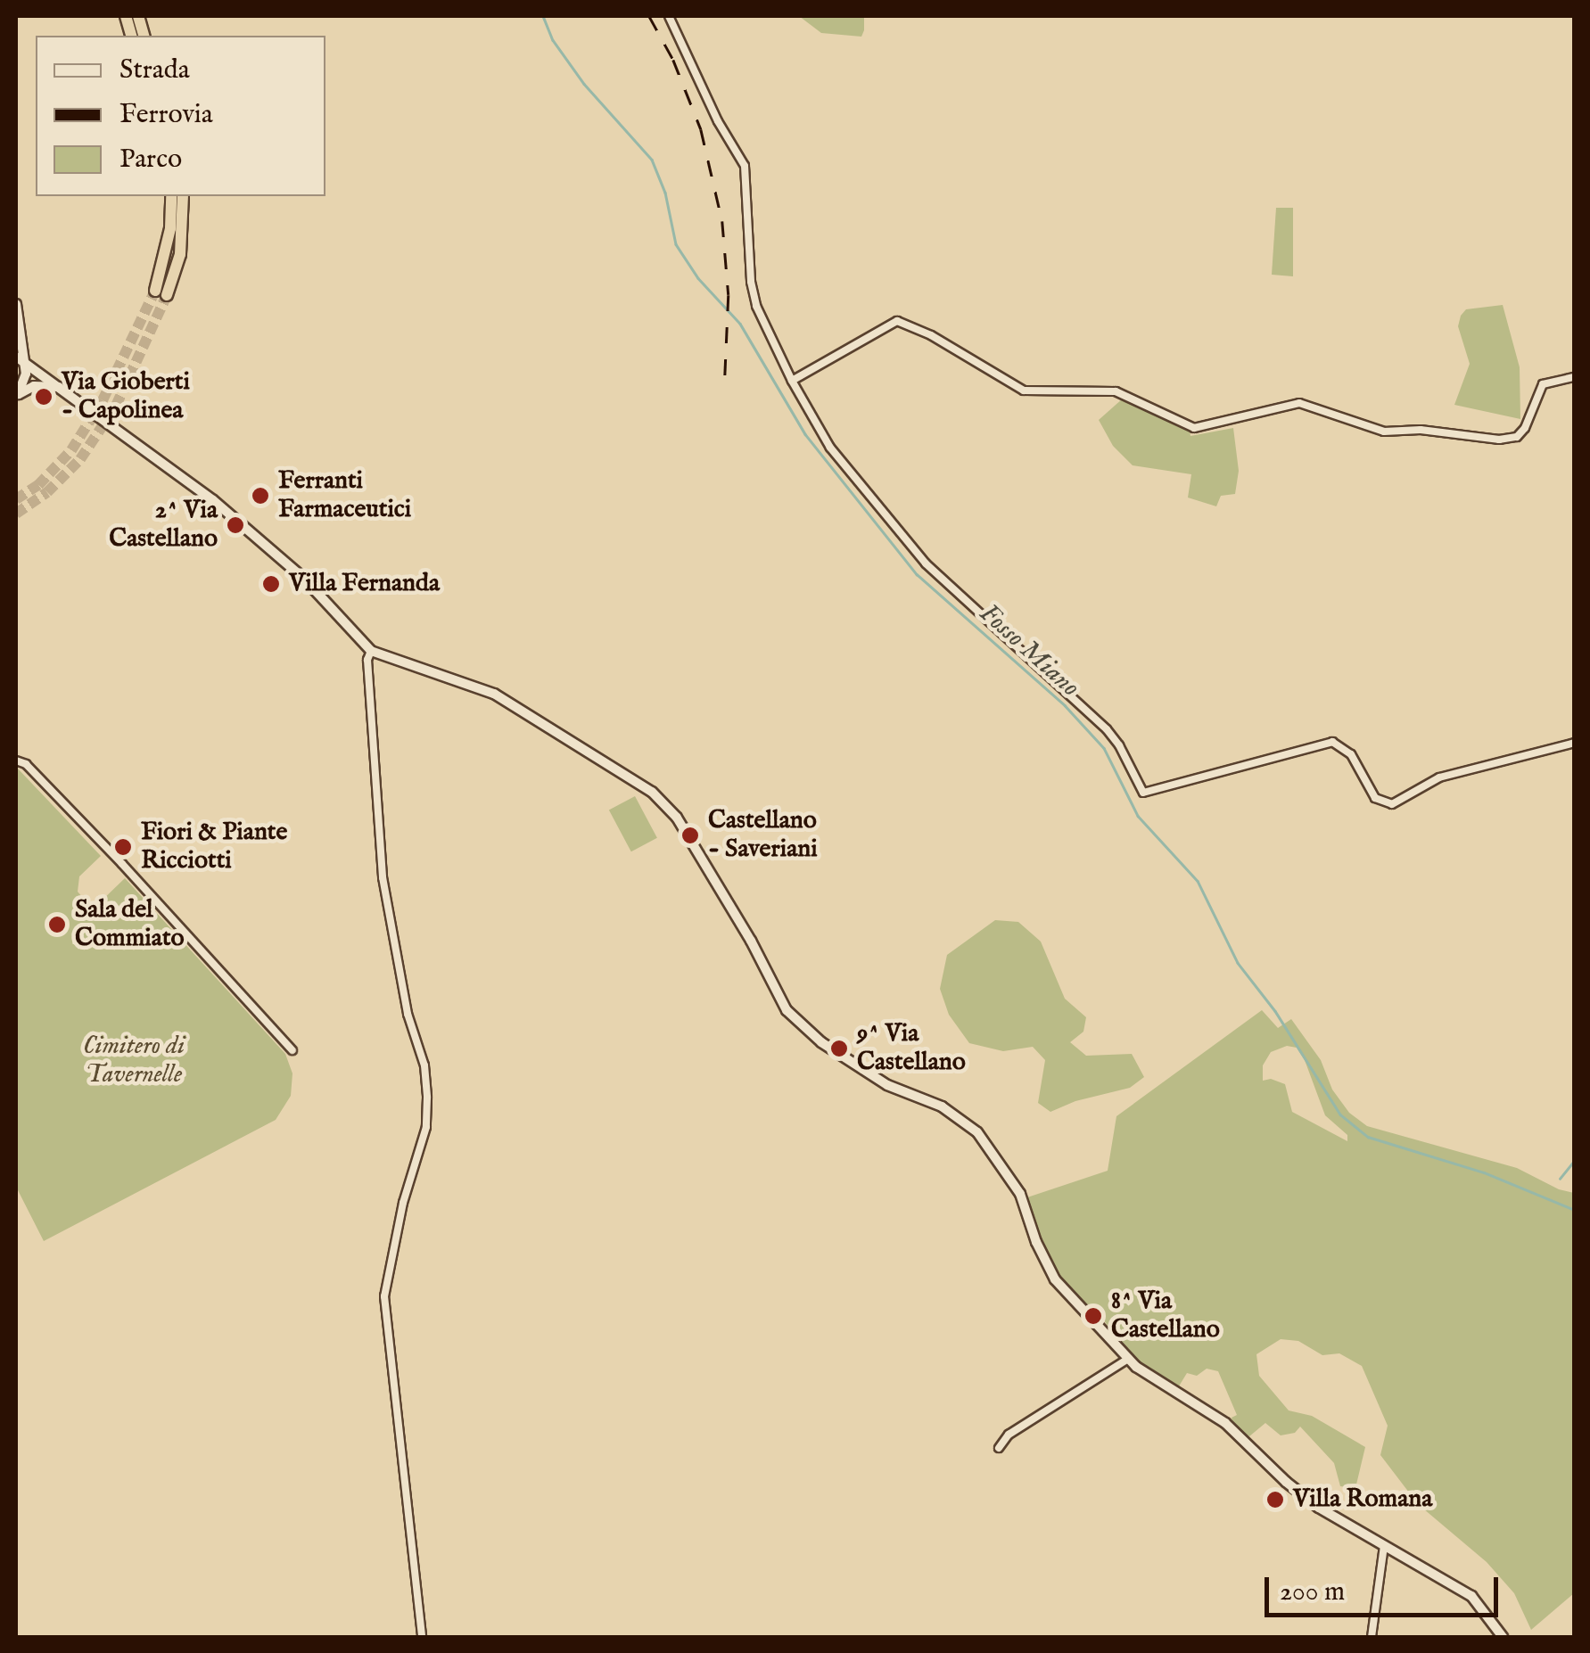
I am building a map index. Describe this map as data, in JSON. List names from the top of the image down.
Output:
{
  "water": ["Fosso Miano"],
  "parks": ["Cimitero di Tavernelle"],
  "places": [
    "Via Gioberti - Capolinea",
    "Ferranti Farmaceutici",
    "2^ Via Castellano",
    "Villa Fernanda",
    "Castellano - Saveriani",
    "Fiori & Piante Ricciotti",
    "Sala del Commiato",
    "9^ Via Castellano",
    "8^ Via Castellano",
    "Villa Romana"
  ],
  "legend": ["Strada", "Ferrovia", "Parco"],
  "scale_bar": "200 m"
}
